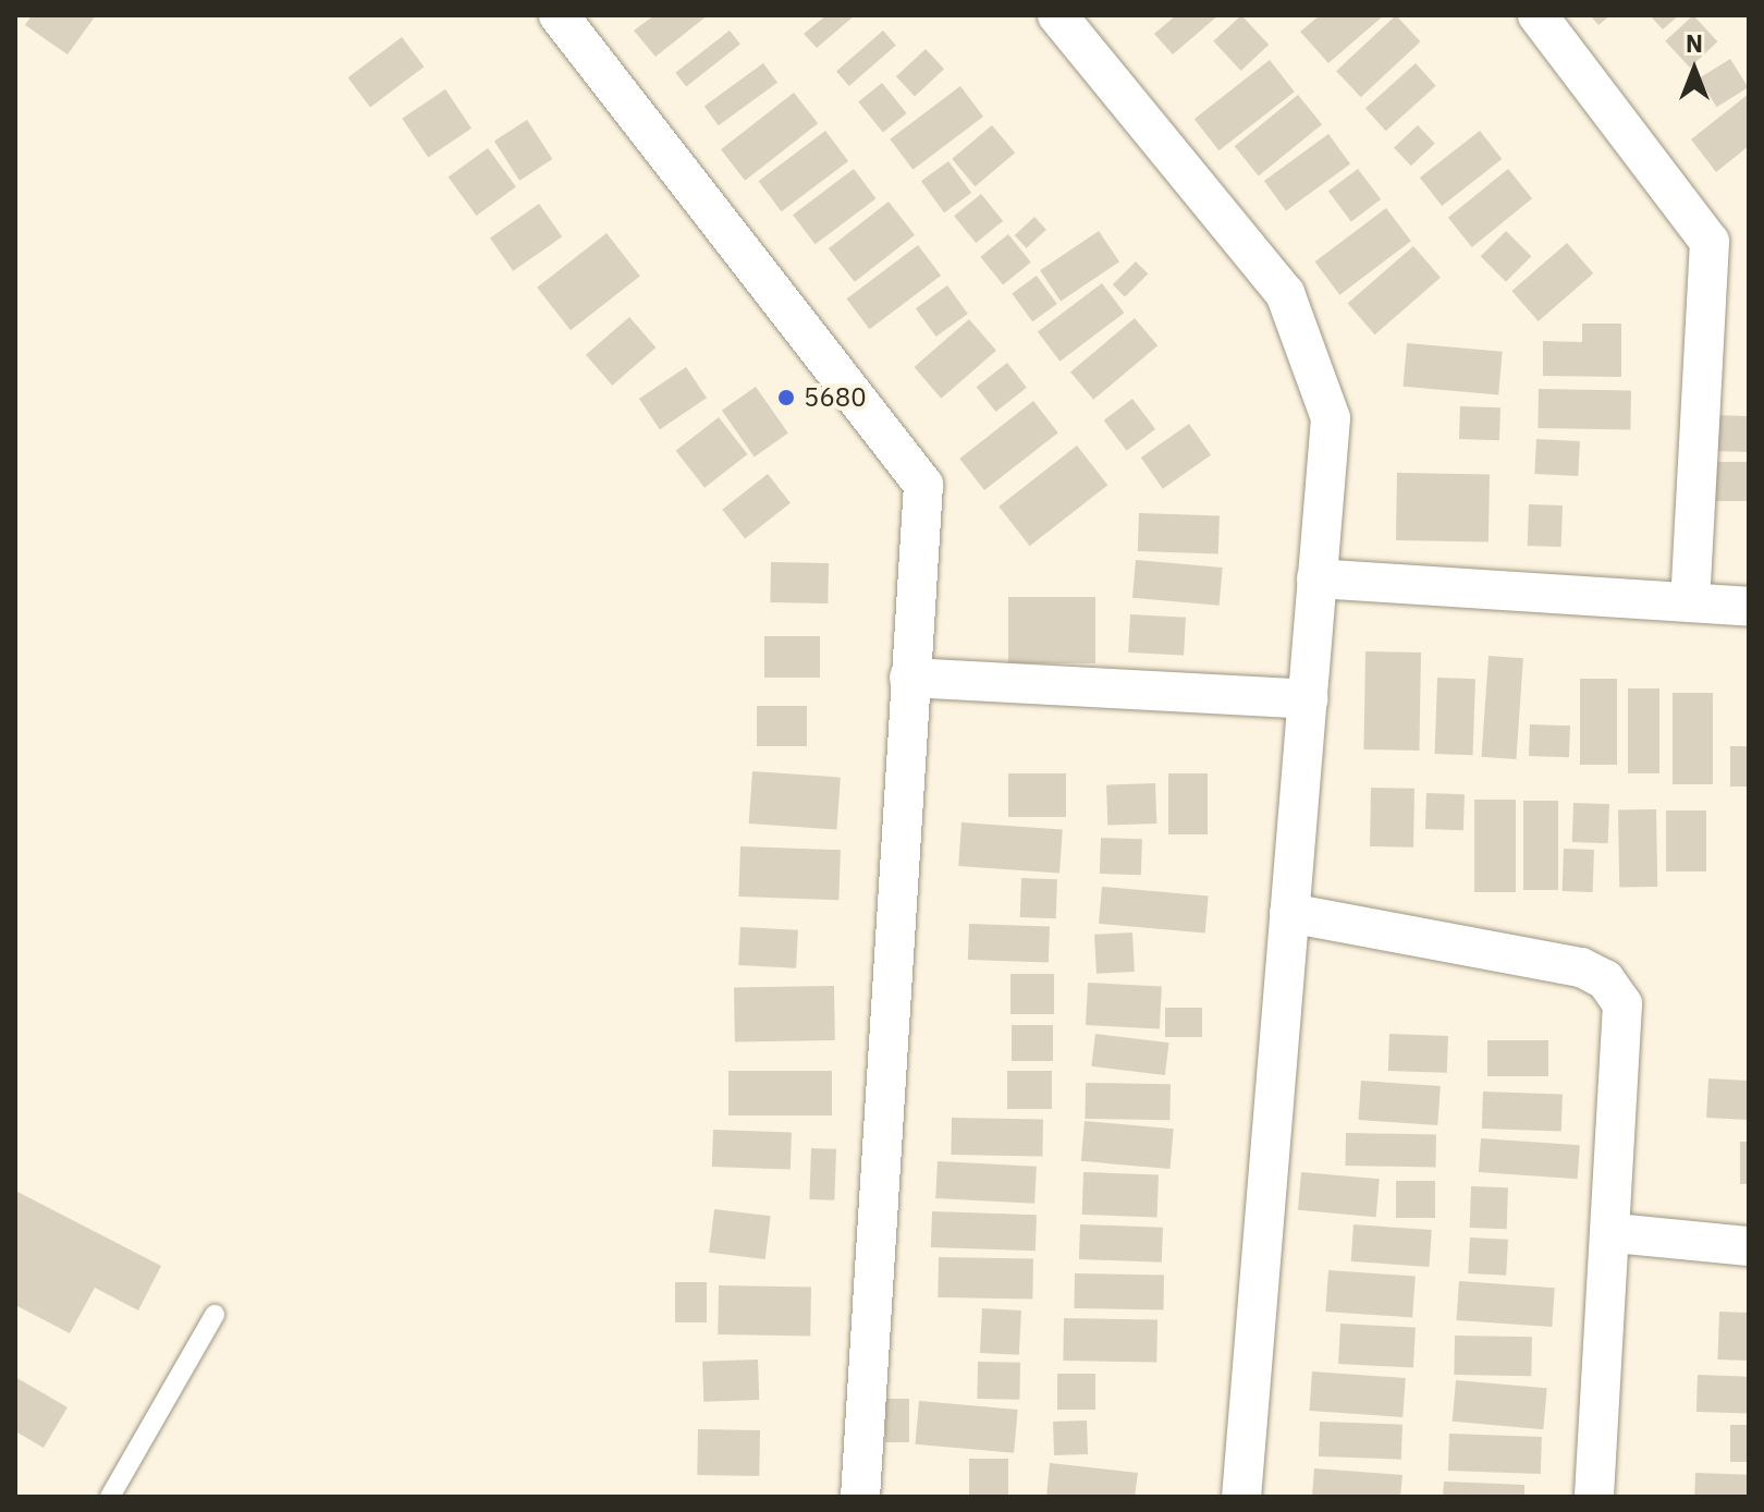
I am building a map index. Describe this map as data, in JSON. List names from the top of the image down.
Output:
{
  "places": ["5680"],
  "north": "top"
}
